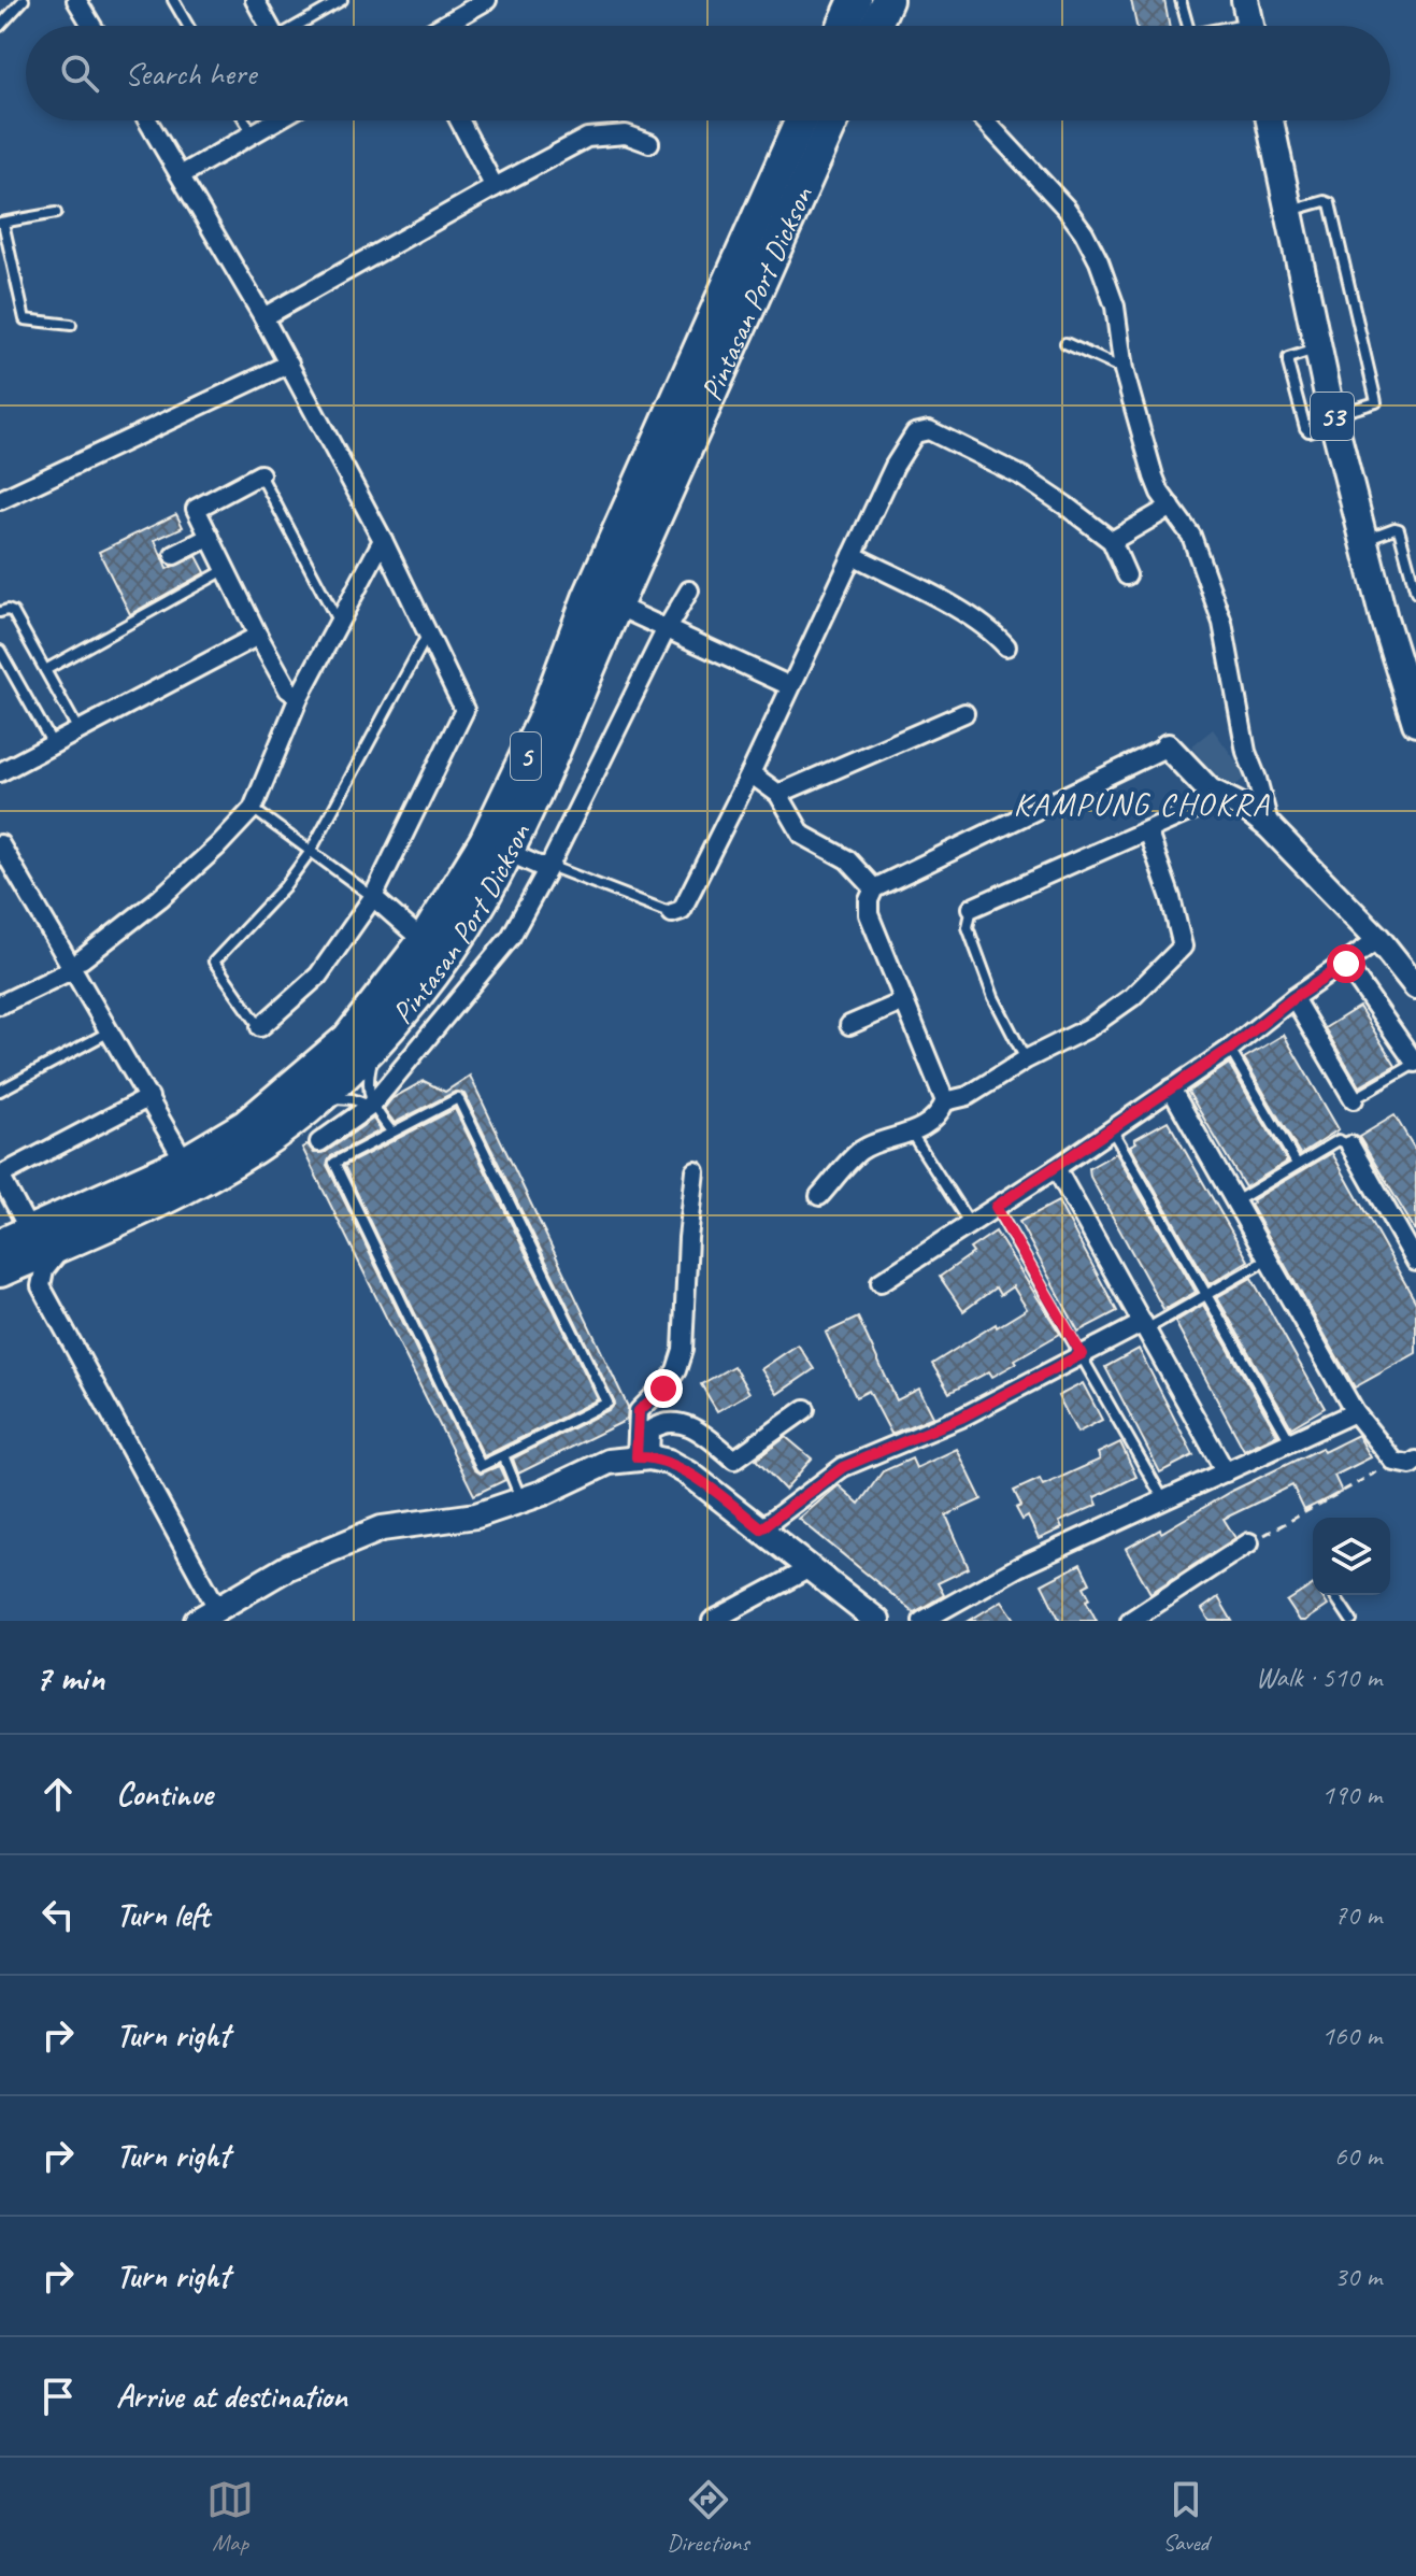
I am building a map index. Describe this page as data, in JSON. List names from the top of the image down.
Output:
{
  "streets": {
    "highway": ["Pintasan Port Dickson", "5"],
    "main road": ["53"]
  },
  "districts": ["KAMPUNG CHOKRA"],
  "page": {
    "search": "Search here",
    "heading": ["7 min", "Walk · 510 m"],
    "list": [
      ["Continue", "190 m"],
      ["Turn left", "70 m"],
      ["Turn right", "160 m"],
      ["Turn right", "60 m"],
      ["Turn right", "30 m"],
      "Arrive at destination"
    ],
    "nav": ["Map", "Directions", "Saved"]
  }
}
